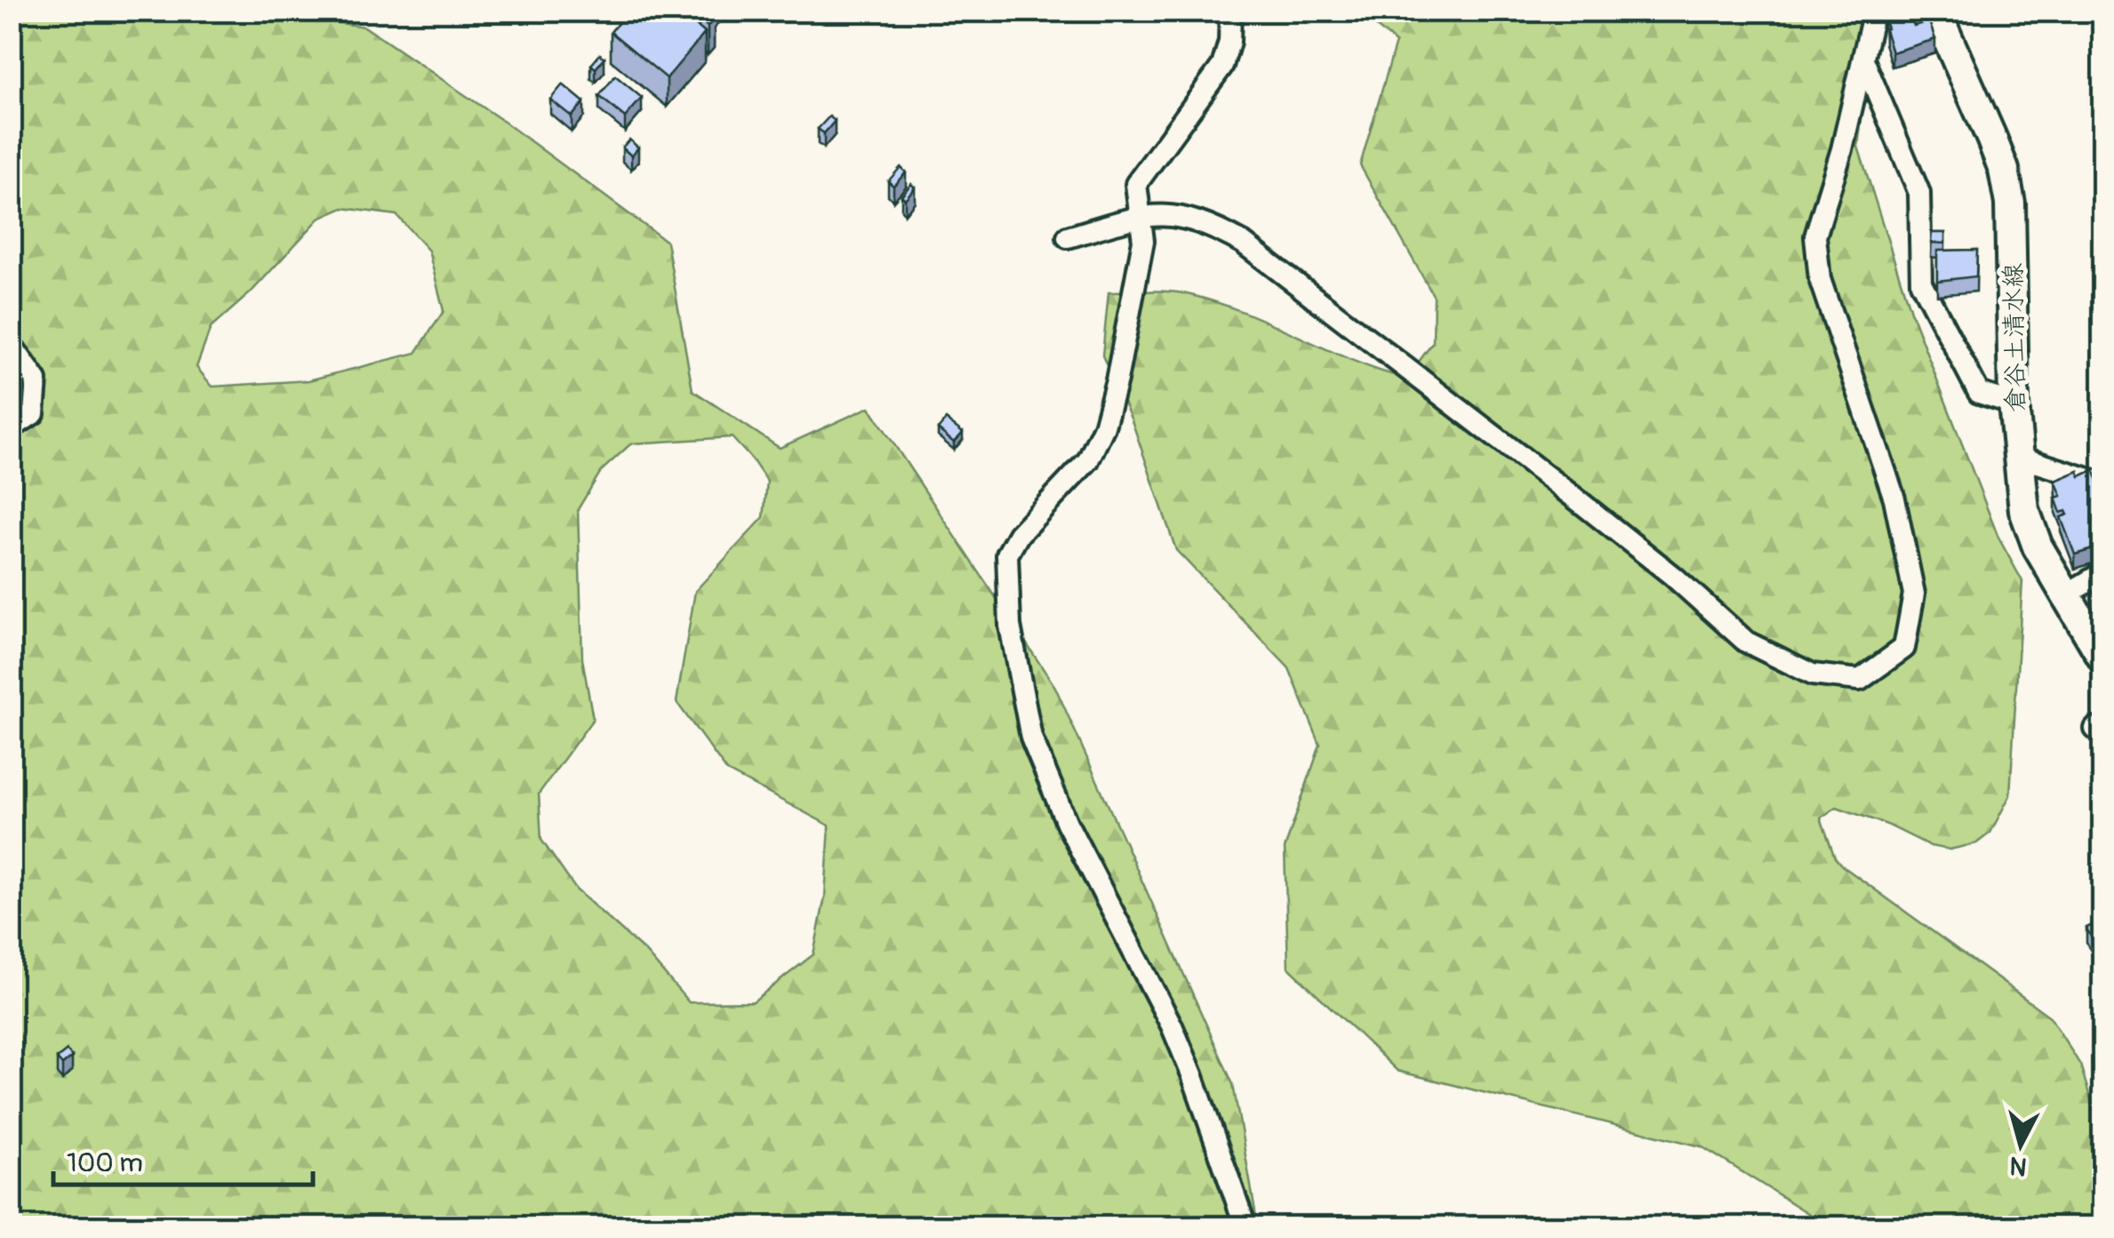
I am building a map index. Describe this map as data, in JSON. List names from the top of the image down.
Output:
{
  "streets": {
    "main road": ["倉谷土清水線"]
  },
  "scale_bar": "100 m",
  "north": "bottom"
}
